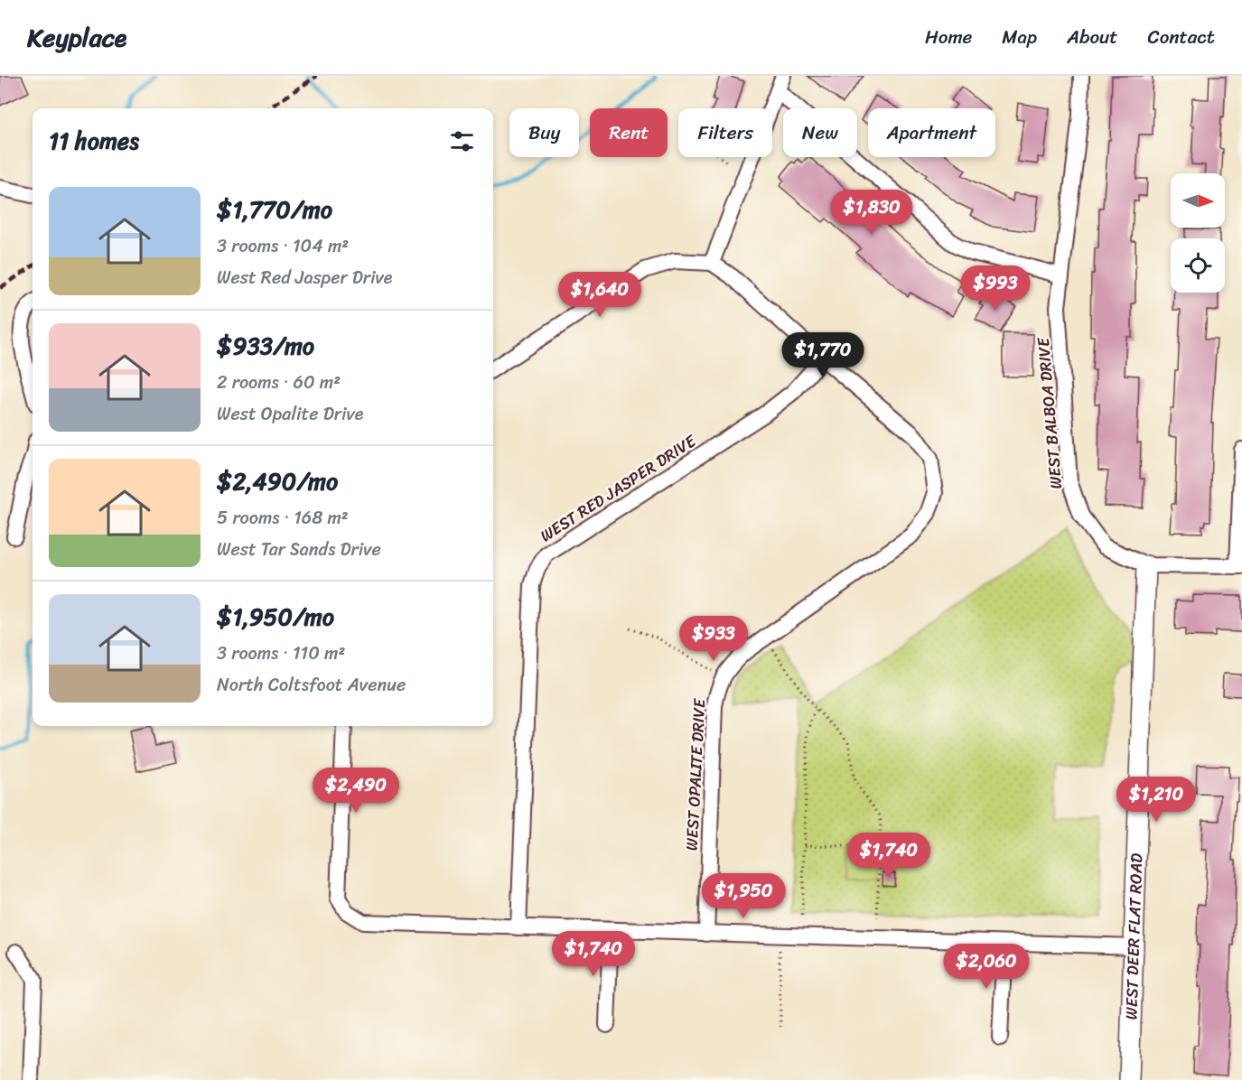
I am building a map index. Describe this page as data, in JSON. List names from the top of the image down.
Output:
{
  "streets": {
    "street": [
      "WEST BALBOA DRIVE",
      "WEST RED JASPER DRIVE",
      "WEST OPALITE DRIVE",
      "WEST DEER FLAT ROAD"
    ]
  },
  "crossings": [
    ["WEST BALBOA DRIVE", "WEST DEER FLAT ROAD"],
    ["WEST RED JASPER DRIVE", "WEST OPALITE DRIVE"]
  ],
  "north": "right",
  "page": {
    "header": "Keyplace",
    "nav": [
      "Home",
      "Map",
      "About",
      "Contact"
    ],
    "chip": [
      "Buy",
      "Rent",
      "Filters",
      "New",
      "Apartment"
    ],
    "heading": "11 homes",
    "list": [
      {
        "name": "$1,770/mo",
        "note": "3 rooms · 104 m² · West Red Jasper Drive"
      },
      {
        "name": "$933/mo",
        "note": "2 rooms · 60 m² · West Opalite Drive"
      },
      {
        "name": "$2,490/mo",
        "note": "5 rooms · 168 m² · West Tar Sands Drive"
      },
      {
        "name": "$1,950/mo",
        "note": "3 rooms · 110 m² · North Coltsfoot Avenue"
      }
    ],
    "price": [
      "$1,830",
      "$993",
      "$1,640",
      "$1,770",
      "$933",
      "$2,490",
      "$1,210",
      "$1,740",
      "$1,950",
      "$1,740",
      "$2,060"
    ]
  }
}
